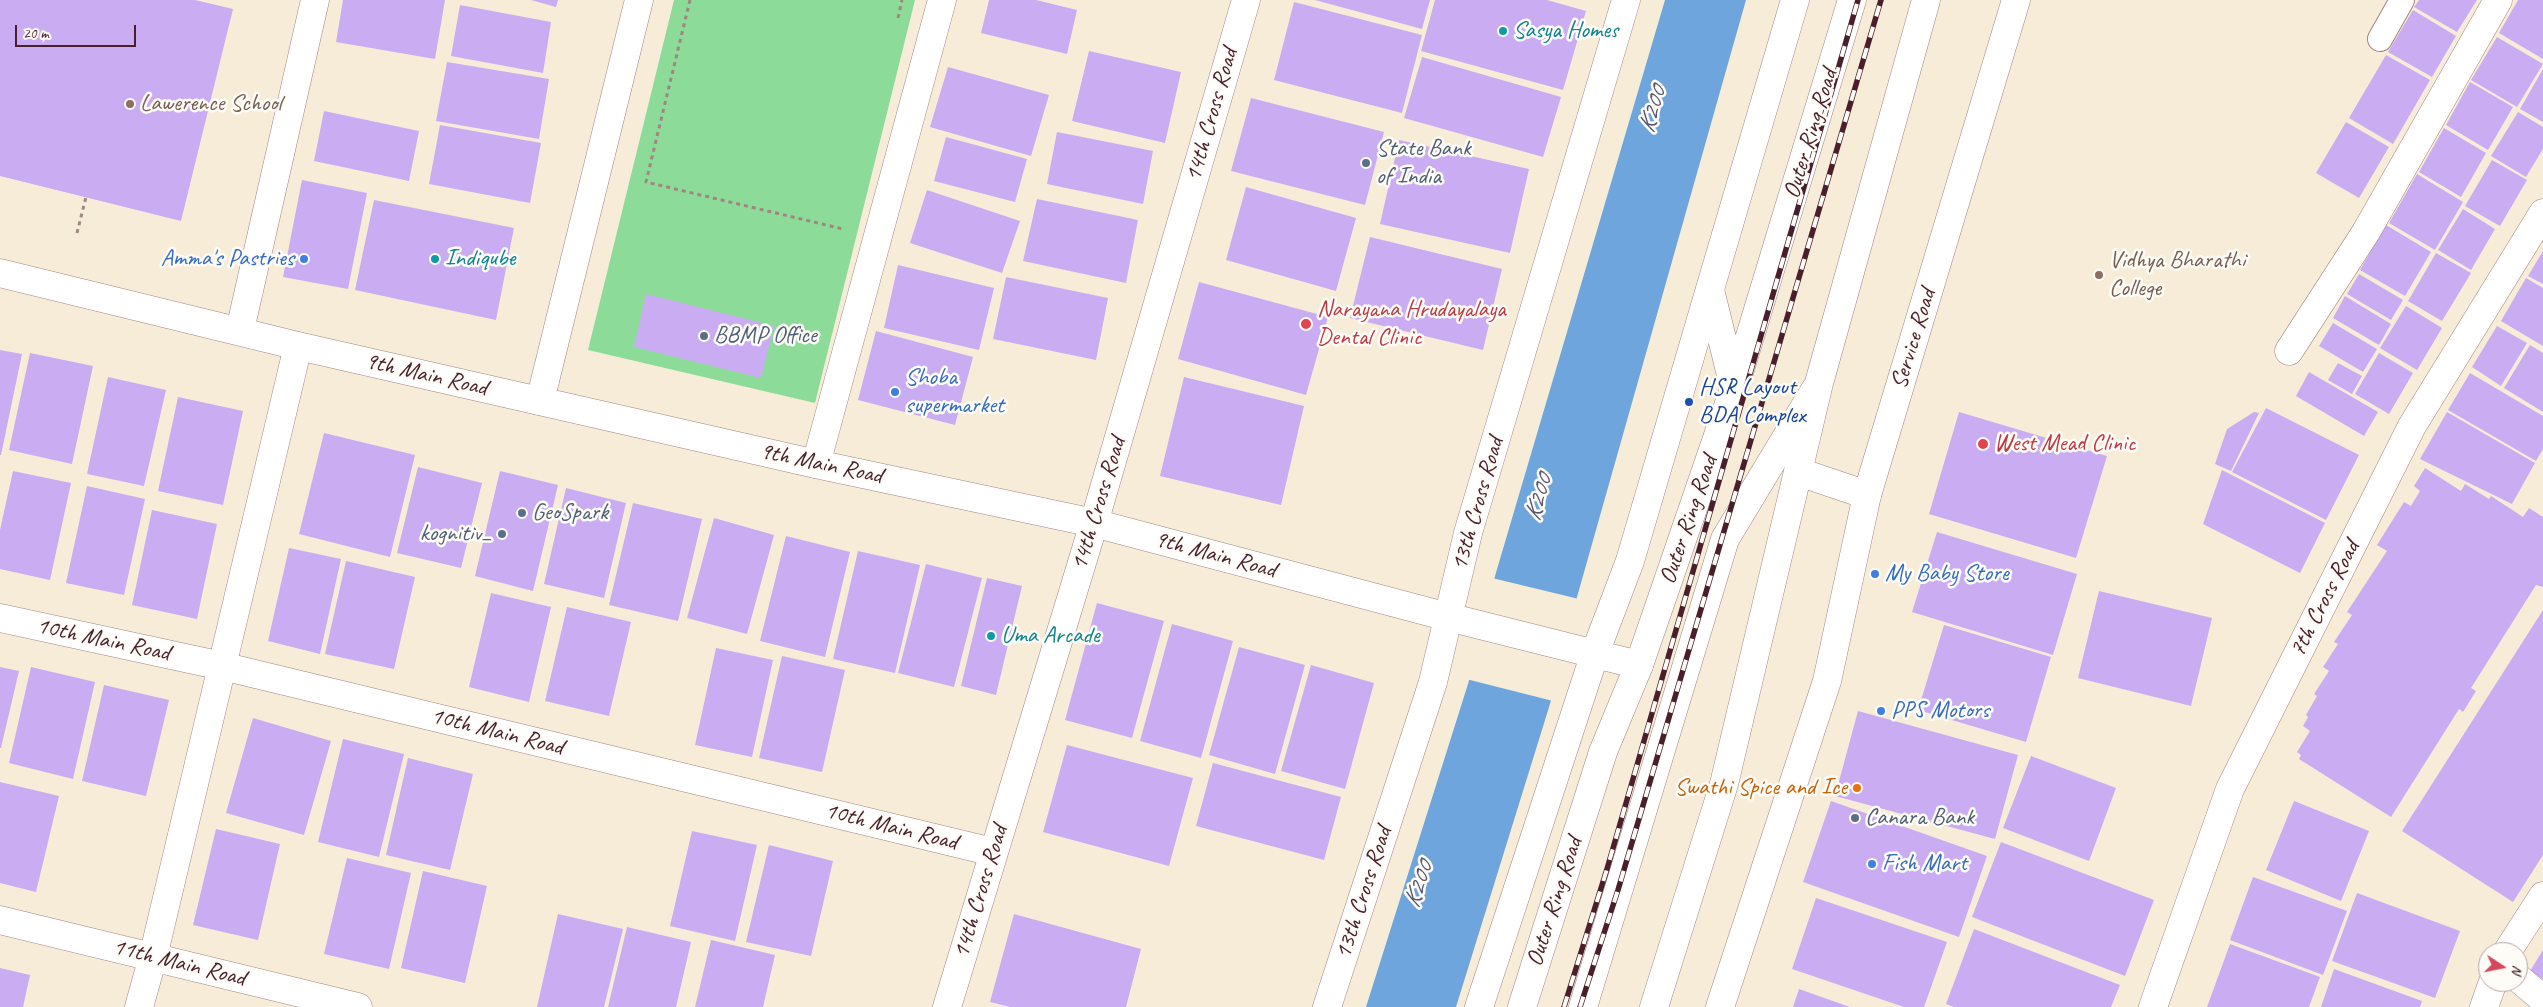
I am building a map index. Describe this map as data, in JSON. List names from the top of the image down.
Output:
{
  "streets": {
    "main road": [
      "14th Cross Road",
      "Outer Ring Road",
      "Service Road",
      "9th Main Road",
      "13th Cross Road",
      "7th Cross Road",
      "10th Main Road",
      "11th Main Road"
    ]
  },
  "crossings": [
    ["14th Cross Road", "9th Main Road"],
    ["14th Cross Road", "10th Main Road"],
    ["Outer Ring Road", "9th Main Road"],
    ["9th Main Road", "13th Cross Road"]
  ],
  "water": ["K200"],
  "places": [
    "Sasya Homes",
    "Lawerence School",
    "State Bank of India",
    "Amma's Pastries",
    "Indiqube",
    "Vidhya Bharathi College",
    "Narayana Hrudayalaya Dental Clinic",
    "BBMP Office",
    "Shoba supermarket",
    "HSR Layout BDA Complex",
    "West Mead Clinic",
    "GeoSpark",
    "kognitiv_",
    "My Baby Store",
    "Uma Arcade",
    "PPS Motors",
    "Swathi Spice and Ice",
    "Canara Bank",
    "Fish Mart"
  ],
  "scale_bar": "20 m",
  "north": "right"
}
